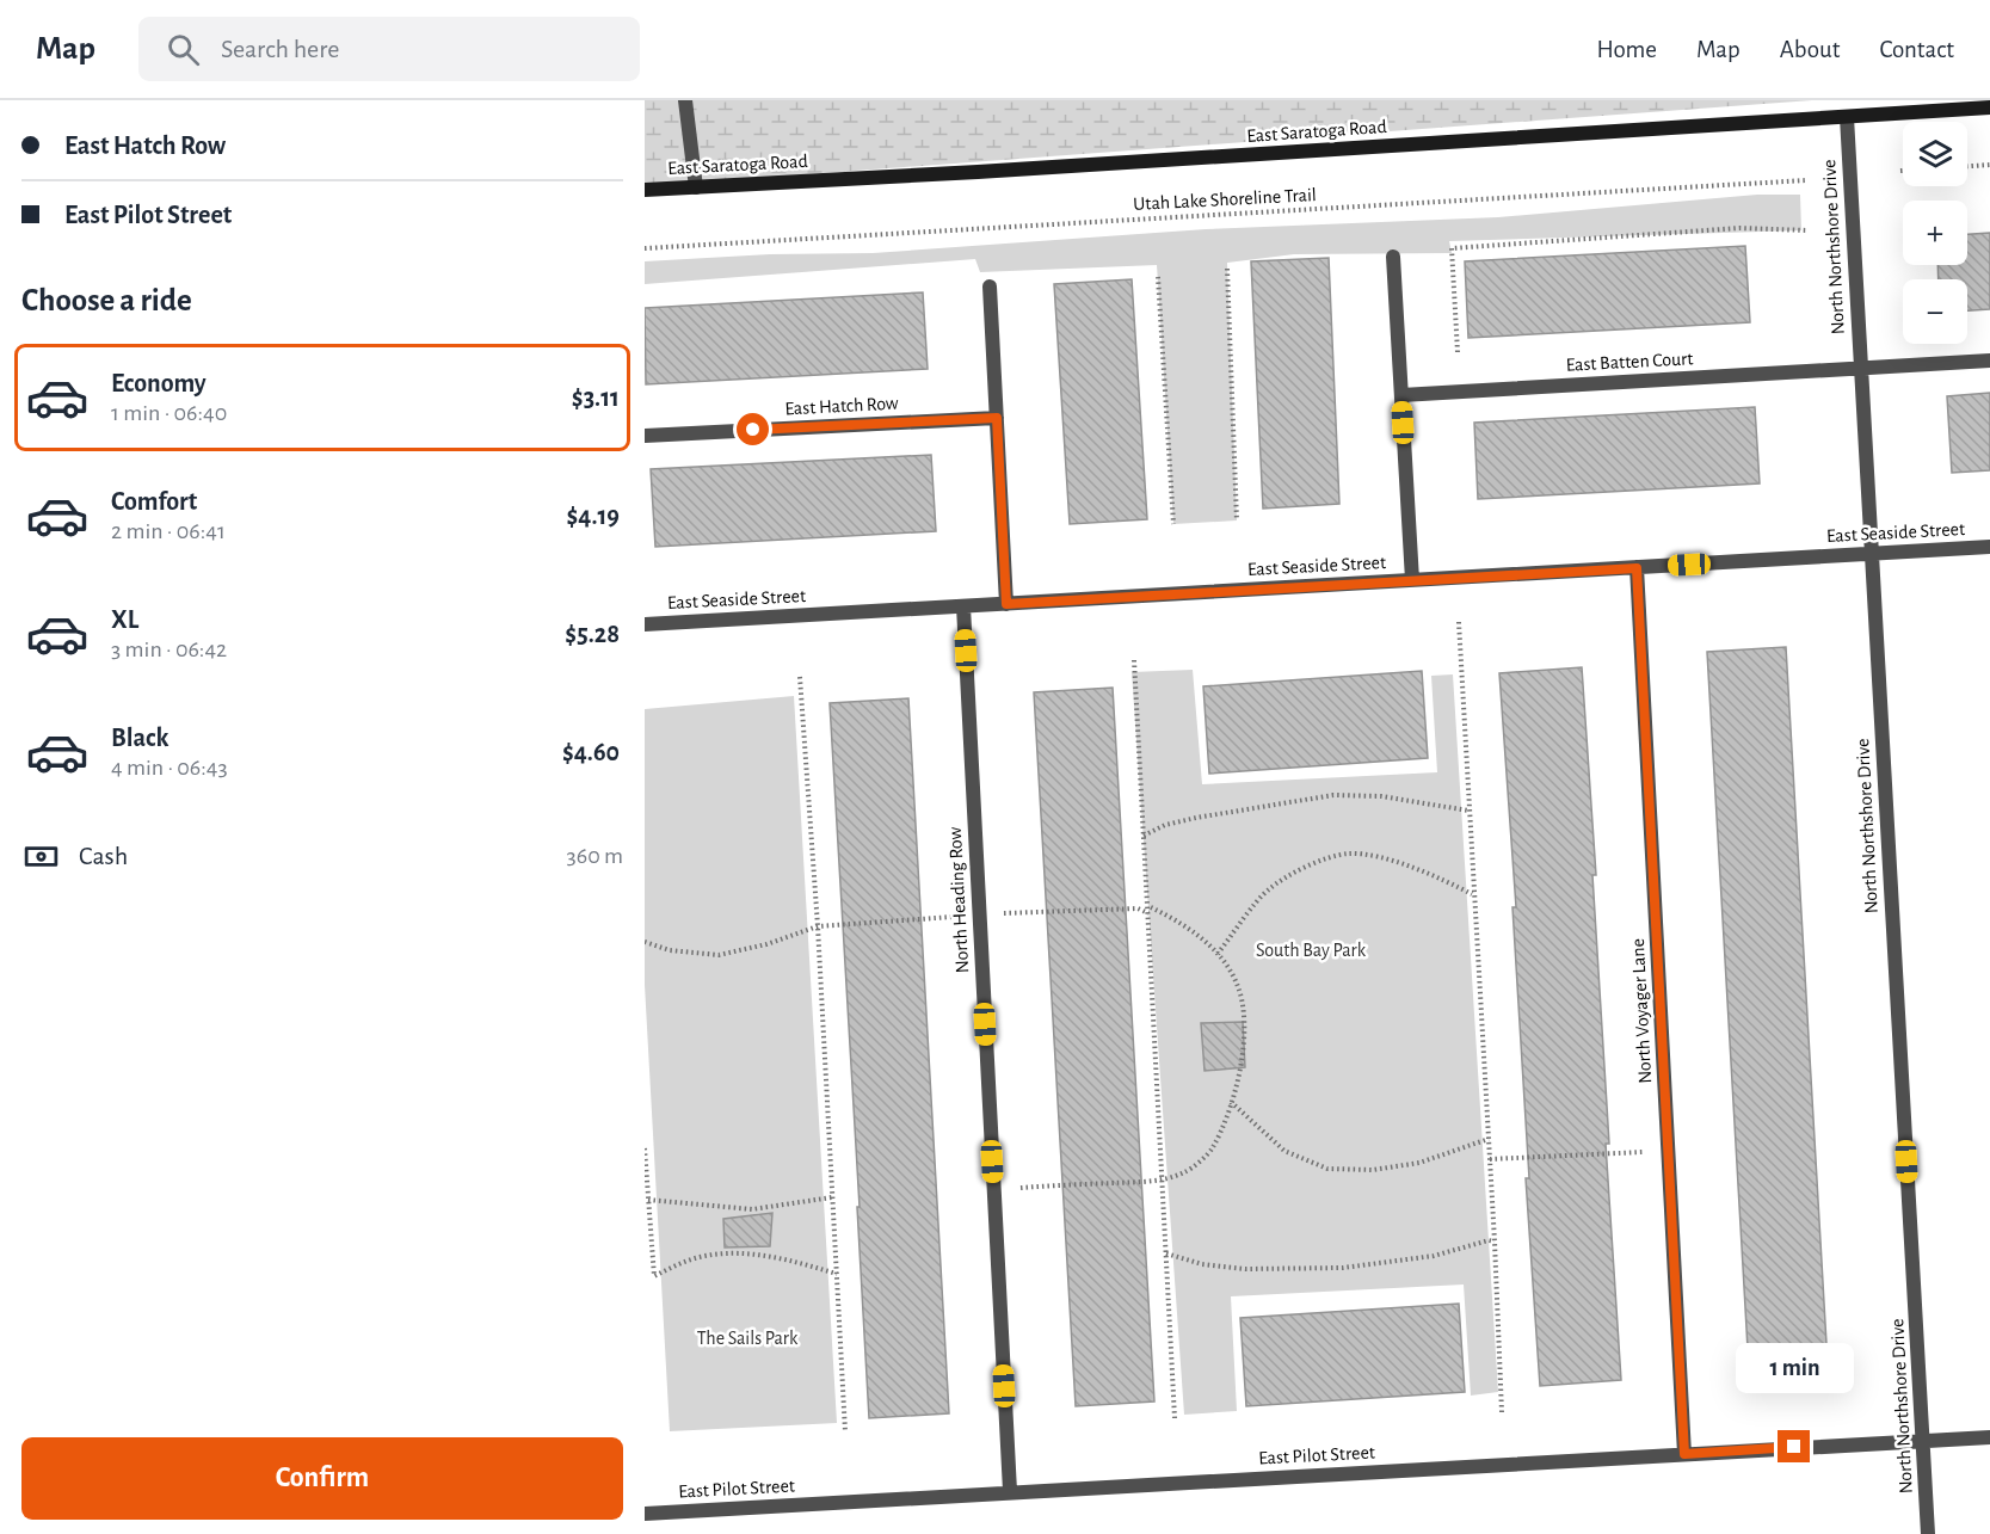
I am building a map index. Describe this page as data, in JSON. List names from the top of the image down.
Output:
{
  "streets": {
    "street": [
      "East Saratoga Road",
      "North Northshore Drive",
      "East Batten Court",
      "East Hatch Row",
      "East Seaside Street",
      "North Heading Row",
      "North Voyager Lane",
      "East Pilot Street"
    ],
    "path": ["Utah Lake Shoreline Trail"]
  },
  "crossings": [
    ["East Saratoga Road", "North Northshore Drive"],
    ["North Northshore Drive", "East Batten Court"],
    ["North Northshore Drive", "East Seaside Street"],
    ["North Northshore Drive", "East Pilot Street"],
    ["East Seaside Street", "North Heading Row"],
    ["East Seaside Street", "North Voyager Lane"],
    ["North Heading Row", "East Pilot Street"],
    ["North Voyager Lane", "East Pilot Street"]
  ],
  "parks": ["South Bay Park", "The Sails Park"],
  "page": {
    "header": "Map",
    "search": "Search here",
    "nav": [
      "Home",
      "Map",
      "About",
      "Contact"
    ],
    "banner": ["East Hatch Row", "East Pilot Street"],
    "map_buttons": ["+", "−"],
    "heading": "Choose a ride",
    "list": [
      {
        "name": "Economy",
        "note": "1 min · 06:40",
        "value": "$3.11"
      },
      {
        "name": "Comfort",
        "note": "2 min · 06:41",
        "value": "$4.19"
      },
      {
        "name": "XL",
        "note": "3 min · 06:42",
        "value": "$5.28"
      },
      {
        "name": "Black",
        "note": "4 min · 06:43",
        "value": "$4.60"
      }
    ],
    "pay": ["Cash", "360 m"],
    "bubble": "1 min",
    "buttons": "Confirm"
  }
}
